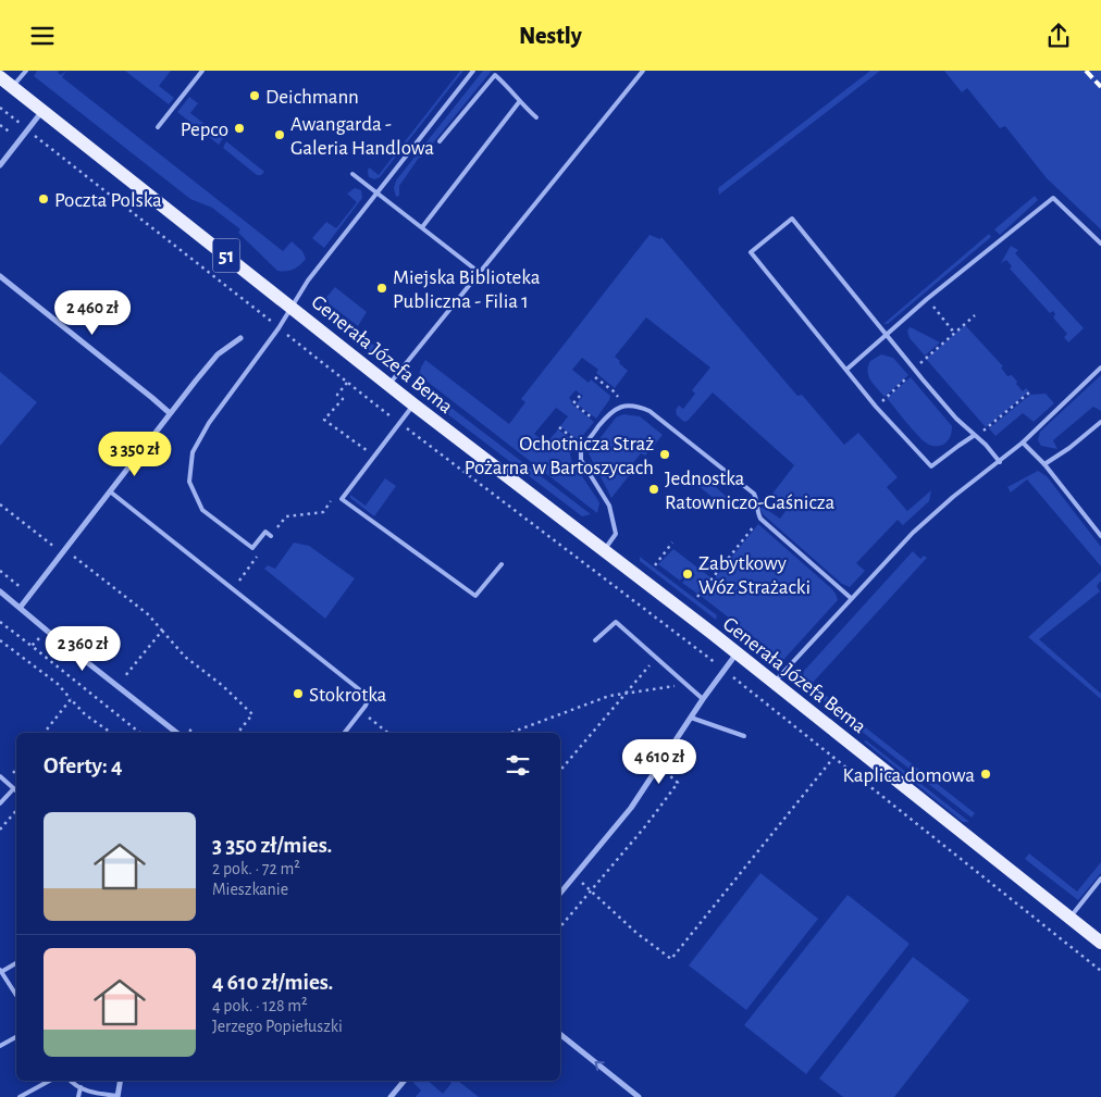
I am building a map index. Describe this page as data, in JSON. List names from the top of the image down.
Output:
{
  "streets": {
    "main road": ["51", "Generała Józefa Bema"]
  },
  "places": [
    "Deichmann",
    "Pepco",
    "Awangarda - Galeria Handlowa",
    "Poczta Polska",
    "Miejska Biblioteka Publiczna - Filia 1",
    "Ochotnicza Straż Pożarna w Bartoszycach",
    "Jednostka Ratowniczo-Gaśnicza",
    "Zabytkowy Wóz Strażacki",
    "Stokrotka",
    "Kaplica domowa"
  ],
  "page": {
    "header": "Nestly",
    "price": [
      "2 460 zł",
      "3 350 zł",
      "2 360 zł",
      "4 610 zł"
    ],
    "heading": "Oferty: 4",
    "list": [
      {
        "name": "3 350 zł/mies.",
        "note": "2 pok. · 72 m² · Mieszkanie"
      },
      {
        "name": "4 610 zł/mies.",
        "note": "4 pok. · 128 m² · Jerzego Popiełuszki"
      }
    ]
  }
}
